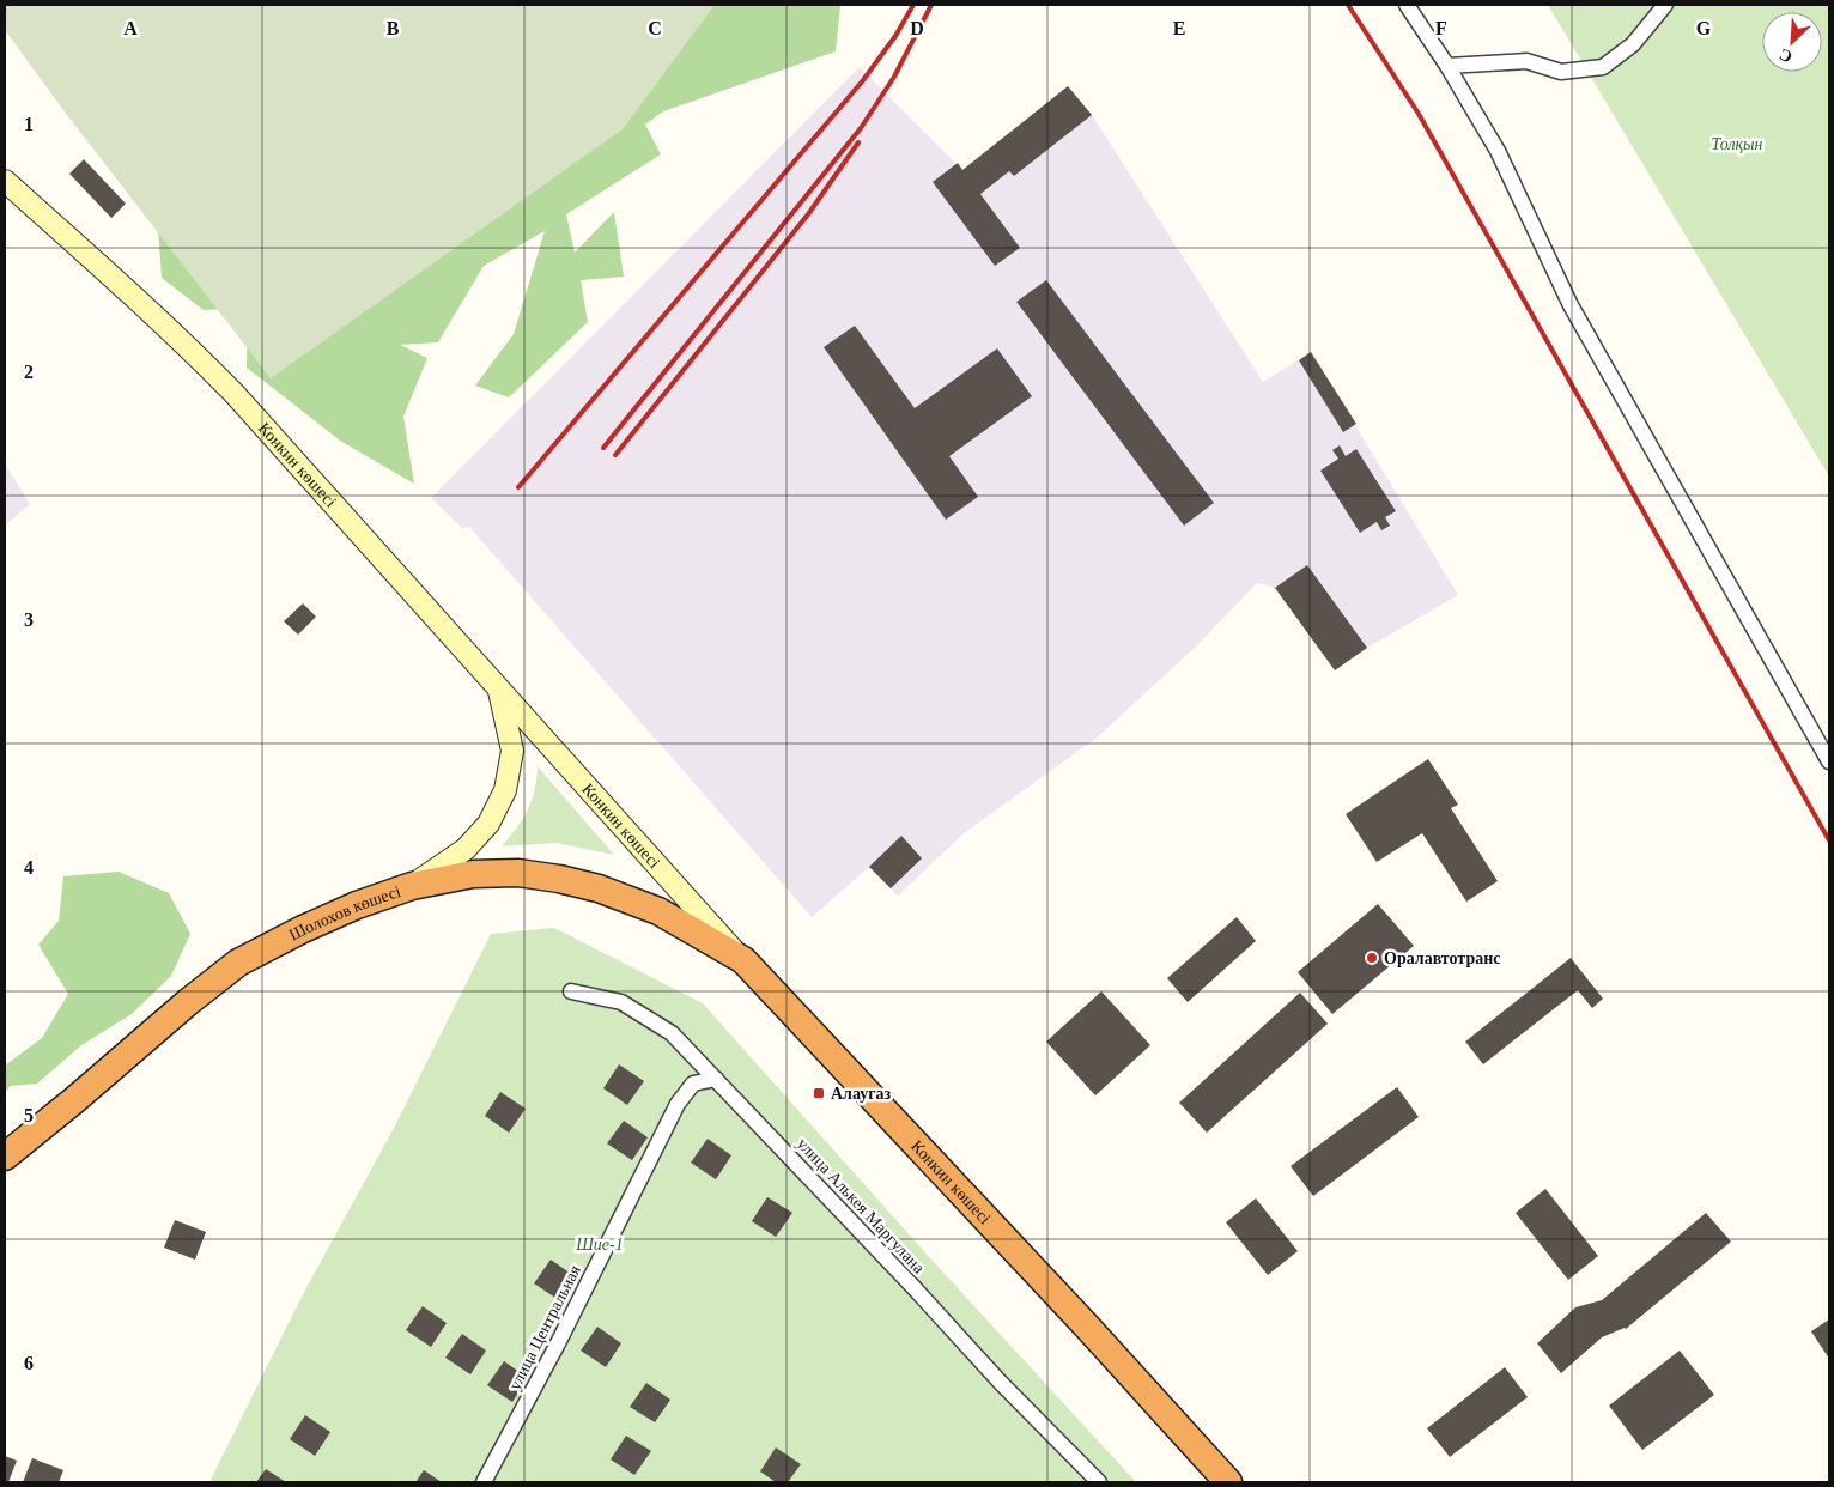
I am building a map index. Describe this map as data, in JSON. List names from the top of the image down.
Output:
{
  "streets": {
    "highway": ["Конкин көшесі", "Шолохов көшесі"],
    "street": ["улица Алькея Маргулана", "улица Центральная"]
  },
  "crossings": [
    ["Конкин көшесі", "Шолохов көшесі"],
    ["улица Алькея Маргулана", "улица Центральная"]
  ],
  "parks": ["Толқын", "Шие-1"],
  "places": {
    "other": ["Оралавтотранс"],
    "transit": ["Алаугаз"]
  },
  "north": "bottom left",
  "grid": {
    "columns": [
      "A",
      "B",
      "C",
      "D",
      "E",
      "F",
      "G"
    ],
    "rows": [
      "1",
      "2",
      "3",
      "4",
      "5",
      "6"
    ]
  }
}
